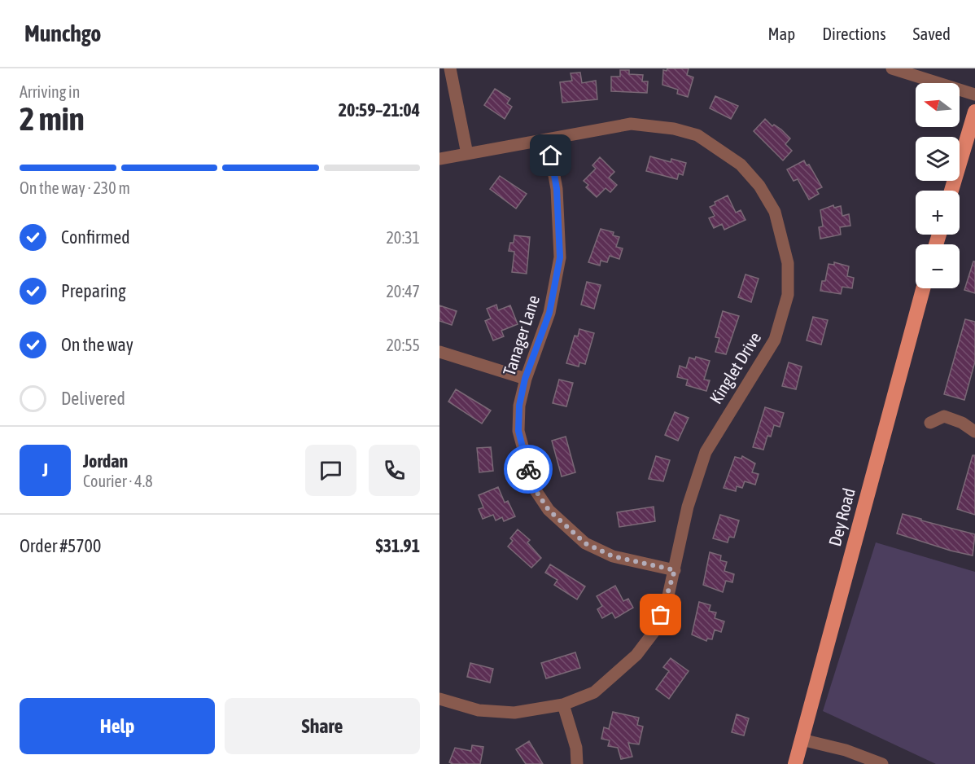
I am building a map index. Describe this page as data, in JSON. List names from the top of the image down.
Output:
{
  "streets": {
    "main road": ["Dey Road"],
    "street": ["Tanager Lane", "Kinglet Drive"]
  },
  "crossings": [
    ["Tanager Lane", "Kinglet Drive"]
  ],
  "north": "left",
  "page": {
    "header": "Munchgo",
    "nav": ["Map", "Directions", "Saved"],
    "heading": ["2 min", "Arriving in", "20:59–21:04"],
    "panel": [
      "Jordan",
      "Courier · 4.8",
      "Order #5700",
      "$31.91"
    ],
    "map_buttons": ["+", "−"],
    "bar": "On the way · 230 m",
    "list": [
      ["Confirmed", "20:31"],
      ["Preparing", "20:47"],
      ["On the way", "20:55"],
      "Delivered"
    ],
    "round": "J",
    "buttons": ["Help", "Share"]
  }
}
